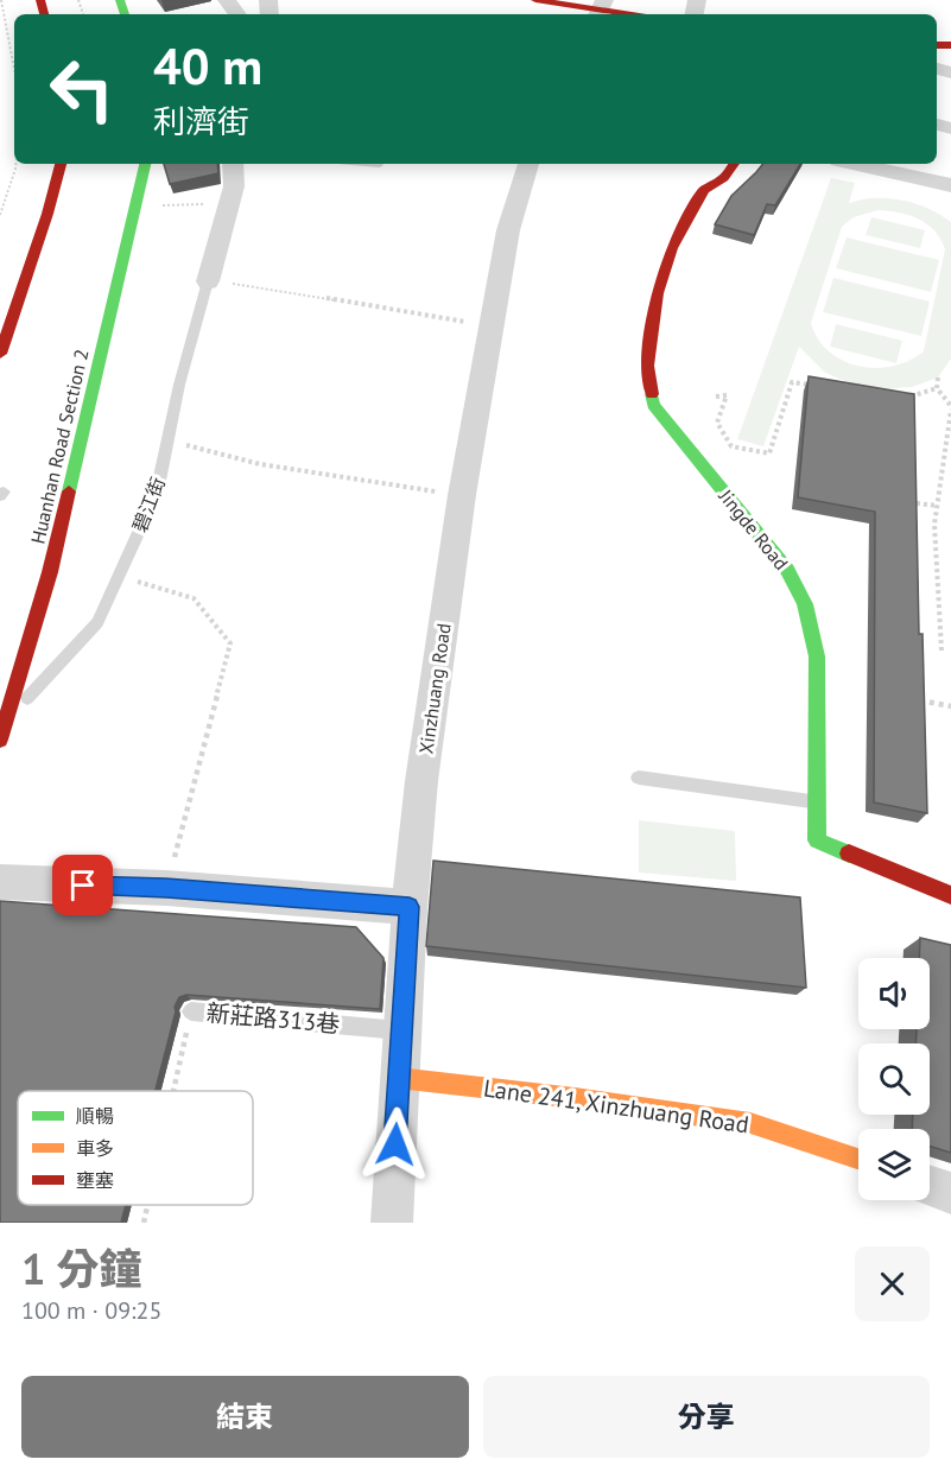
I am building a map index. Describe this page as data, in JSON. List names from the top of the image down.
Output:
{
  "streets": {
    "street": [
      "Huanhan Road Section 2",
      "Jingde Road",
      "Xinzhuang Road",
      "Lane 241, Xinzhuang Road"
    ],
    "lane": ["碧江街", "新莊路313巷"]
  },
  "crossings": [
    ["Xinzhuang Road", "新莊路313巷"],
    ["Xinzhuang Road", "Lane 241, Xinzhuang Road"]
  ],
  "legend": ["順暢", "車多", "壅塞"],
  "page": {
    "turn": ["40 m", "利濟街"],
    "heading": ["1 分鐘", "100 m · 09:25"],
    "buttons": ["結束", "分享"]
  }
}
